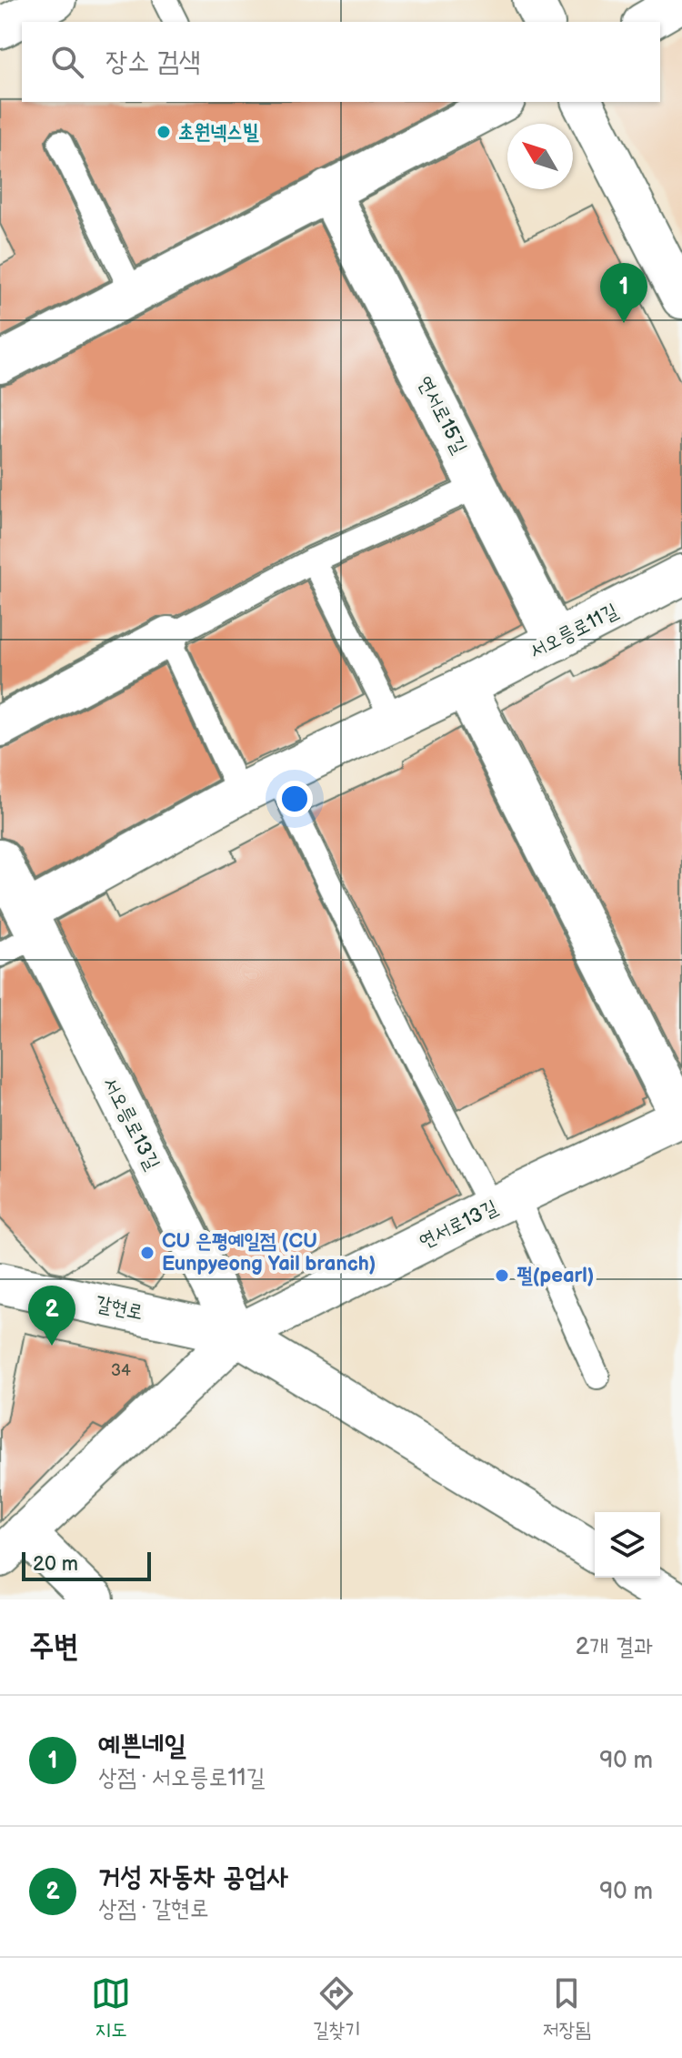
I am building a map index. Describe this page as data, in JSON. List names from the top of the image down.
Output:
{
  "streets": {
    "street": [
      "연서로15길",
      "서오릉로11길",
      "서오릉로13길",
      "연서로13길",
      "갈현로"
    ]
  },
  "crossings": [
    ["연서로15길", "서오릉로11길"],
    ["서오릉로11길", "연서로13길"],
    ["서오릉로13길", "연서로13길"],
    ["서오릉로13길", "갈현로"],
    ["연서로13길", "갈현로"]
  ],
  "places": ["초원넥스빌", "CU 은평예일점 (CU Eunpyeong Yail branch)", "펄(pearl)"],
  "house_numbers": ["34"],
  "scale_bar": "20 m",
  "north": "top left",
  "page": {
    "search": "장소 검색",
    "pins": ["1", "2"],
    "scale": "20 m",
    "heading": ["주변", "2개 결과"],
    "list": [
      {
        "mark": "1",
        "name": "예쁜네일",
        "note": "상점 · 서오릉로11길",
        "value": "90 m"
      },
      {
        "mark": "2",
        "name": "거성 자동차 공업사",
        "note": "상점 · 갈현로",
        "value": "90 m"
      }
    ],
    "nav": ["지도", "길찾기", "저장됨"]
  }
}
